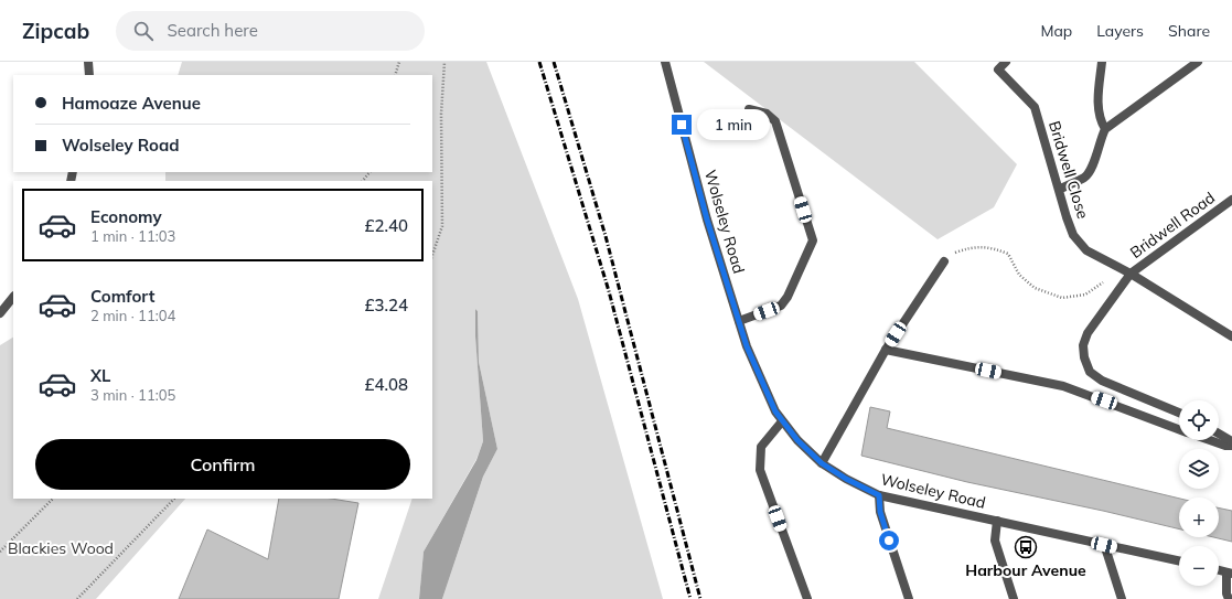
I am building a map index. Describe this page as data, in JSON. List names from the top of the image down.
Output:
{
  "streets": {
    "street": ["Bridwell Close", "Wolseley Road", "Bridwell Road"]
  },
  "crossings": [
    ["Bridwell Close", "Bridwell Road"]
  ],
  "parks": ["Blackies Wood"],
  "places": {
    "bus stop": ["Harbour Avenue"]
  },
  "page": {
    "header": "Zipcab",
    "search": "Search here",
    "nav": ["Map", "Layers", "Share"],
    "banner": ["Hamoaze Avenue", "Wolseley Road"],
    "bubble": "1 min",
    "list": [
      {
        "name": "Economy",
        "note": "1 min · 11:03",
        "value": "£2.40"
      },
      {
        "name": "Comfort",
        "note": "2 min · 11:04",
        "value": "£3.24"
      },
      {
        "name": "XL",
        "note": "3 min · 11:05",
        "value": "£4.08"
      }
    ],
    "map_buttons": ["+", "−"],
    "buttons": "Confirm"
  }
}
